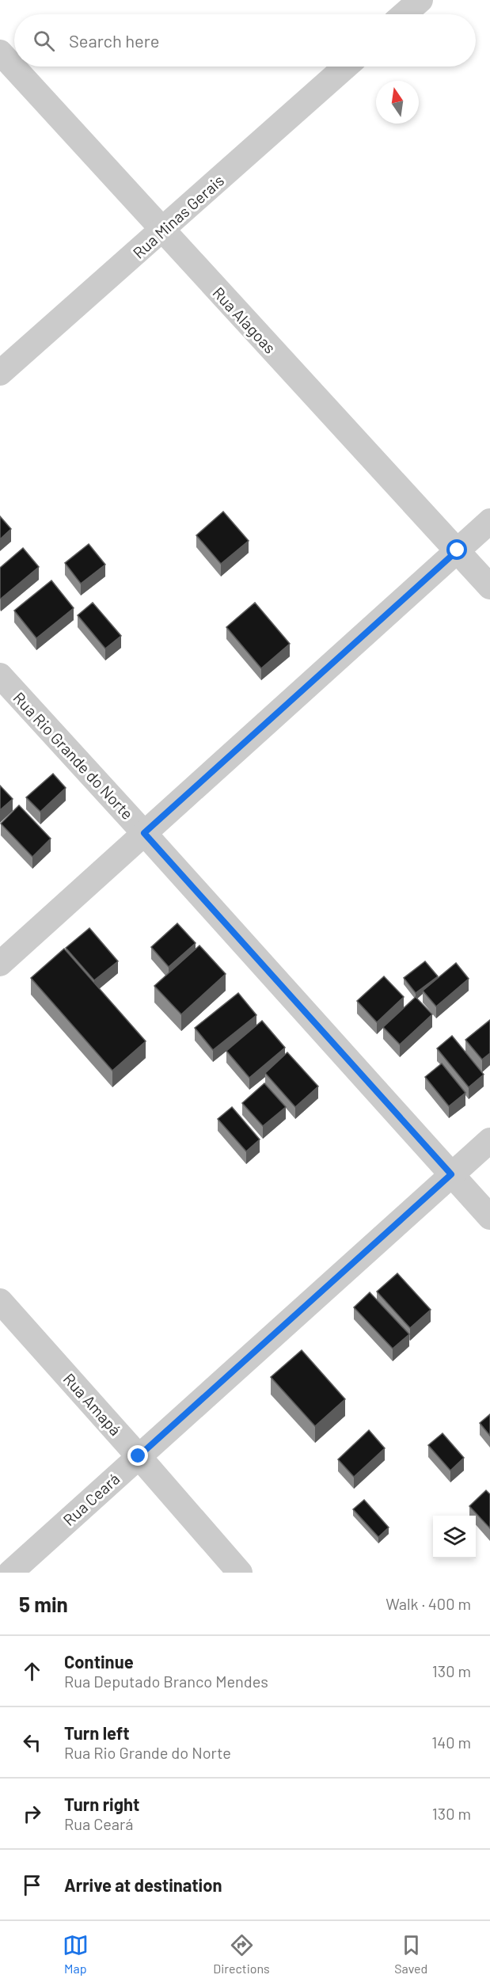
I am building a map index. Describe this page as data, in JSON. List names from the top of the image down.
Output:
{
  "streets": {
    "street": [
      "Rua Minas Gerais",
      "Rua Alagoas",
      "Rua Rio Grande do Norte",
      "Rua Amapá",
      "Rua Ceará"
    ]
  },
  "crossings": [
    ["Rua Minas Gerais", "Rua Alagoas"],
    ["Rua Rio Grande do Norte", "Rua Ceará"],
    ["Rua Amapá", "Rua Ceará"]
  ],
  "north": "top",
  "page": {
    "search": "Search here",
    "heading": ["5 min", "Walk · 400 m"],
    "list": [
      ["Continue", "Rua Deputado Branco Mendes", "130 m"],
      ["Turn left", "Rua Rio Grande do Norte", "140 m"],
      ["Turn right", "Rua Ceará", "130 m"],
      "Arrive at destination"
    ],
    "nav": ["Map", "Directions", "Saved"]
  }
}
